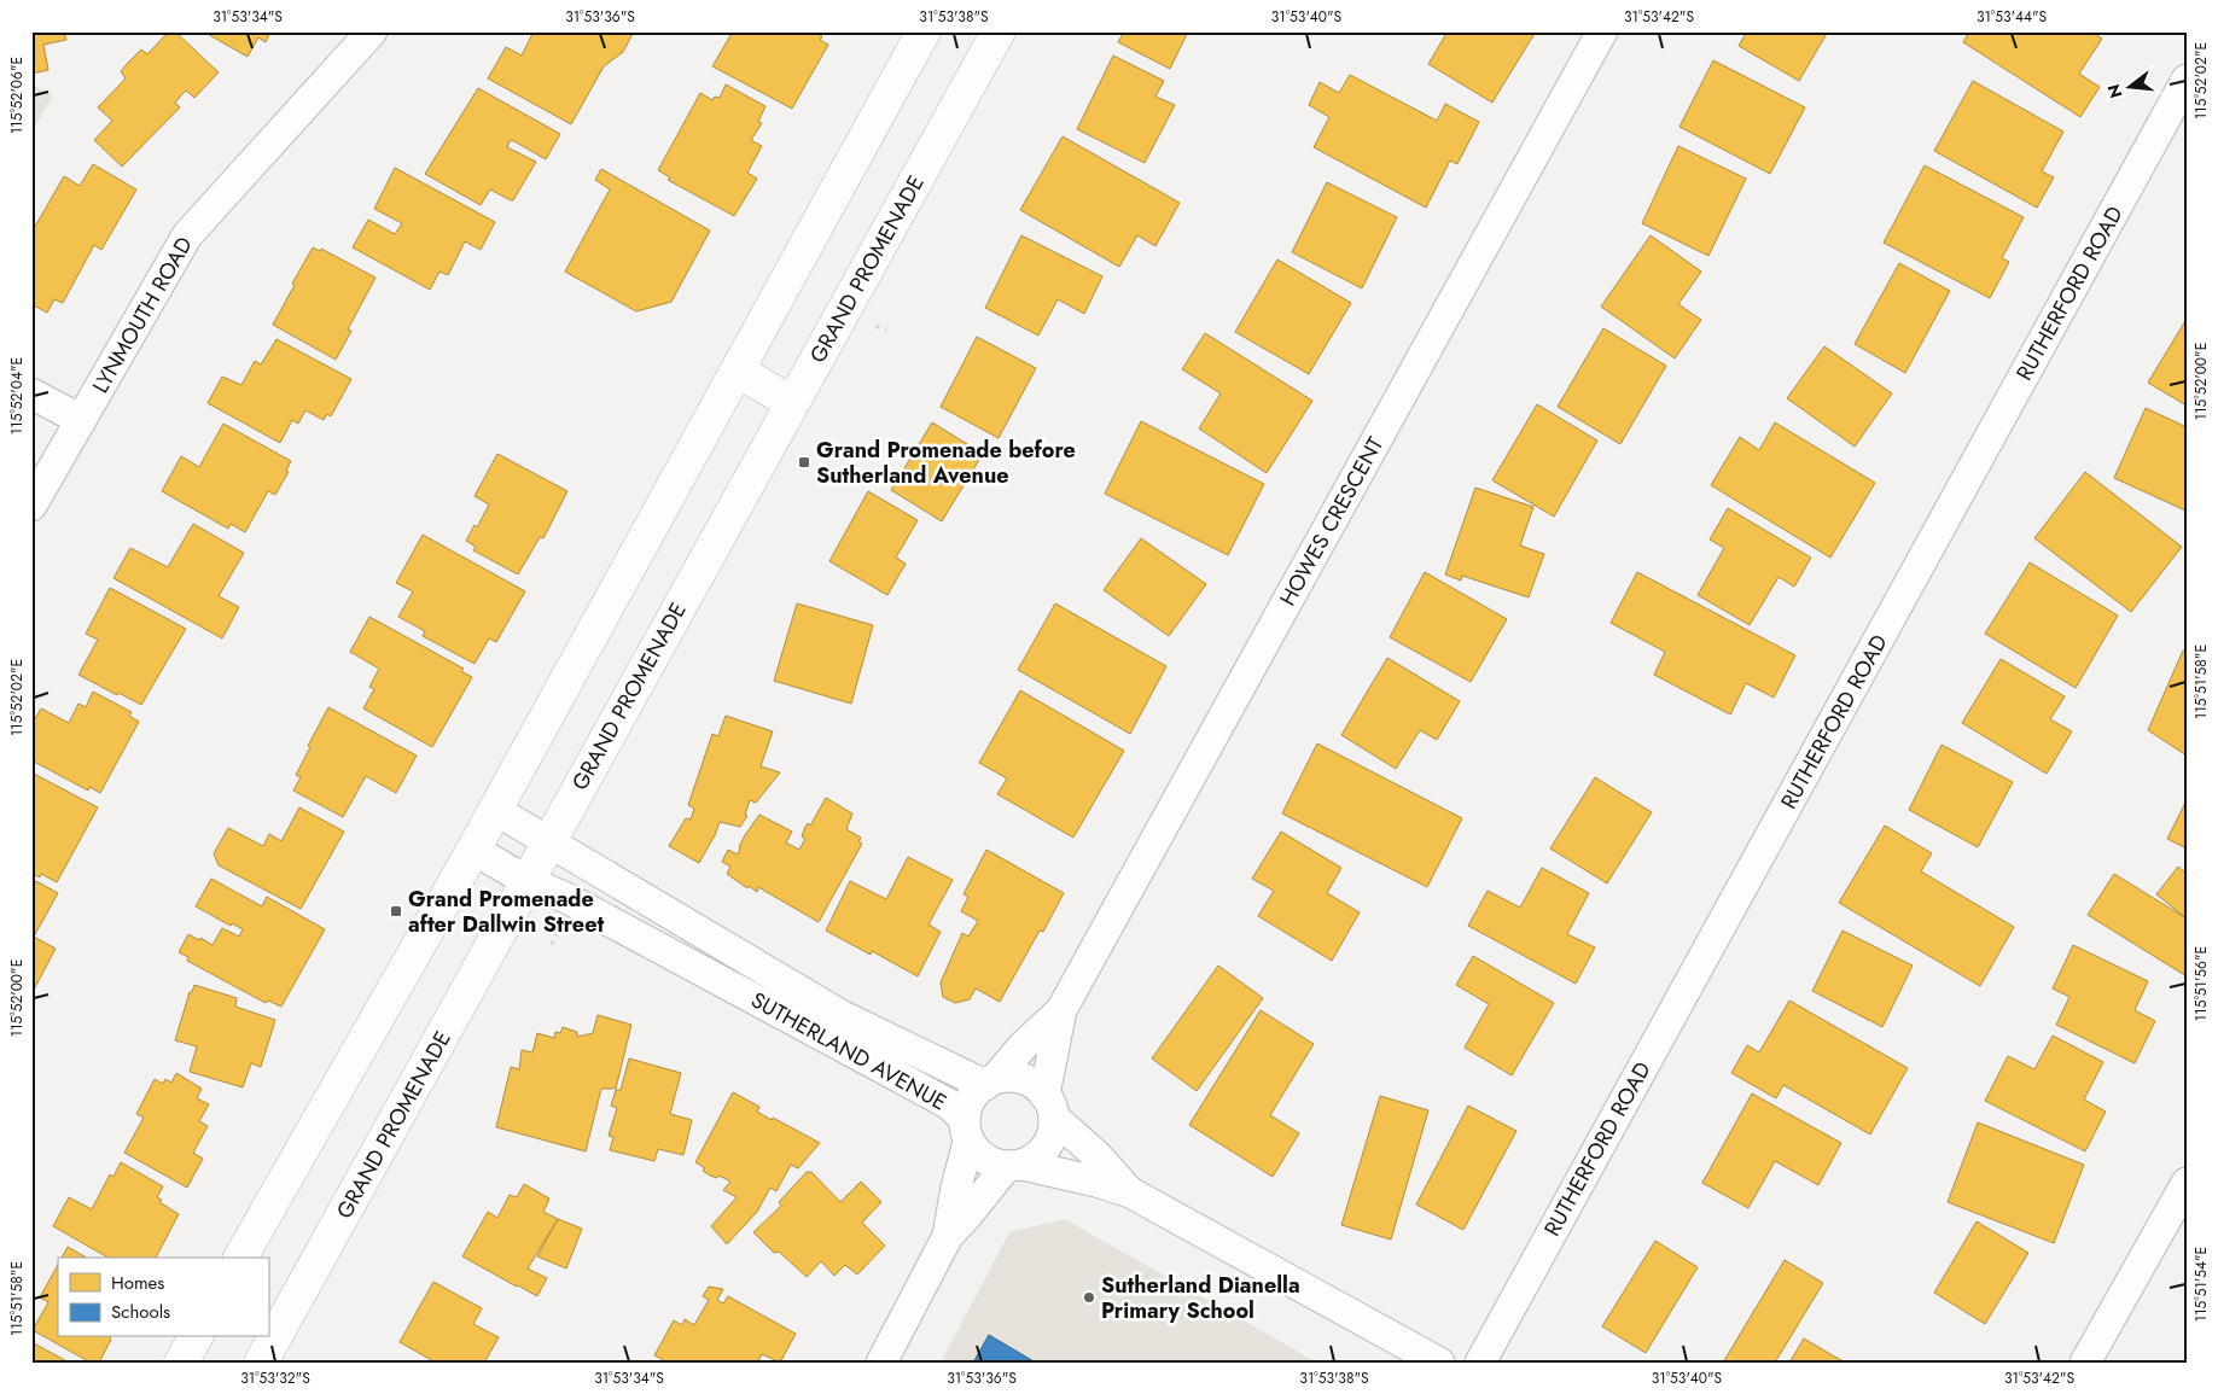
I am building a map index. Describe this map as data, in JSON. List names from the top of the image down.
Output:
{
  "streets": {
    "main road": ["GRAND PROMENADE"],
    "street": [
      "RUTHERFORD ROAD",
      "LYNMOUTH ROAD",
      "HOWES CRESCENT",
      "SUTHERLAND AVENUE"
    ]
  },
  "crossings": [
    ["GRAND PROMENADE", "SUTHERLAND AVENUE"],
    ["HOWES CRESCENT", "SUTHERLAND AVENUE"]
  ],
  "places": {
    "transit": ["Grand Promenade before Sutherland Avenue", "Grand Promenade after Dallwin Street"],
    "other": ["Sutherland Dianella Primary School"]
  },
  "legend": ["Homes", "Schools"],
  "north": "left",
  "coordinates": [
    "31°53'34\"S",
    "31°53'36\"S",
    "31°53'38\"S",
    "31°53'40\"S",
    "31°53'42\"S",
    "31°53'44\"S",
    "115°52'02\"E",
    "115°52'06\"E",
    "115°52'00\"E",
    "115°52'04\"E",
    "115°51'58\"E",
    "115°51'56\"E",
    "115°51'54\"E",
    "31°53'32\"S"
  ]
}
